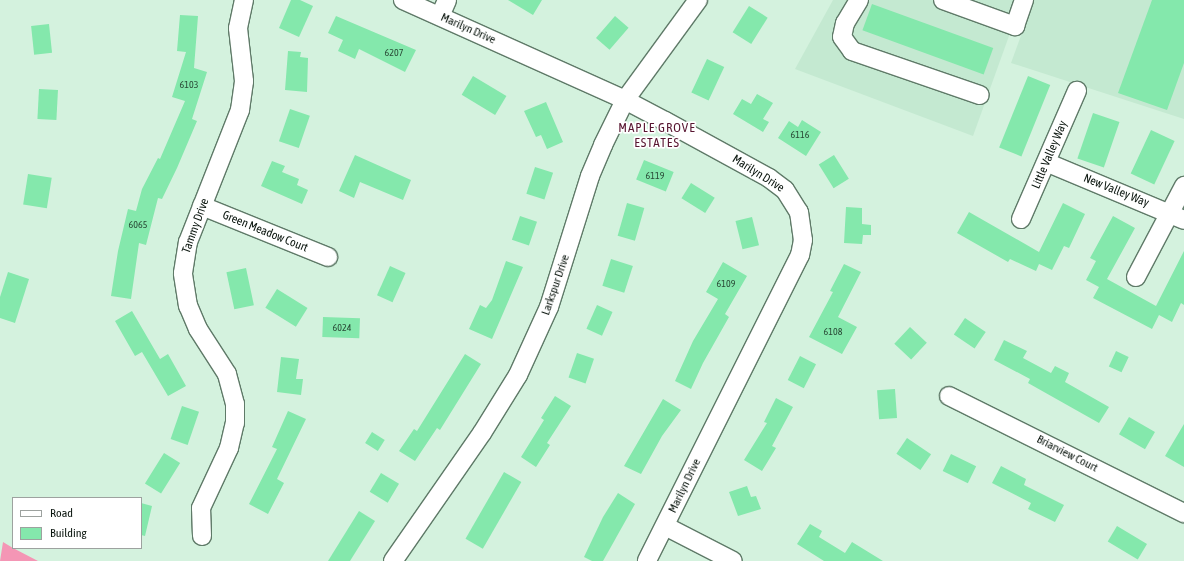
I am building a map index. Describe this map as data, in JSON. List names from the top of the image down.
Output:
{
  "streets": {
    "street": [
      "Marilyn Drive",
      "Little Valley Way",
      "New Valley Way",
      "Tammy Drive",
      "Green Meadow Court",
      "Larkspur Drive",
      "Briarview Court"
    ]
  },
  "crossings": [
    ["Marilyn Drive", "Larkspur Drive"],
    ["Little Valley Way", "New Valley Way"],
    ["Tammy Drive", "Green Meadow Court"]
  ],
  "districts": ["MAPLE GROVE ESTATES"],
  "house_numbers": [
    "6207",
    "6103",
    "6116",
    "6119",
    "6065",
    "6109",
    "6024",
    "6108"
  ],
  "legend": ["Road", "Building"]
}
